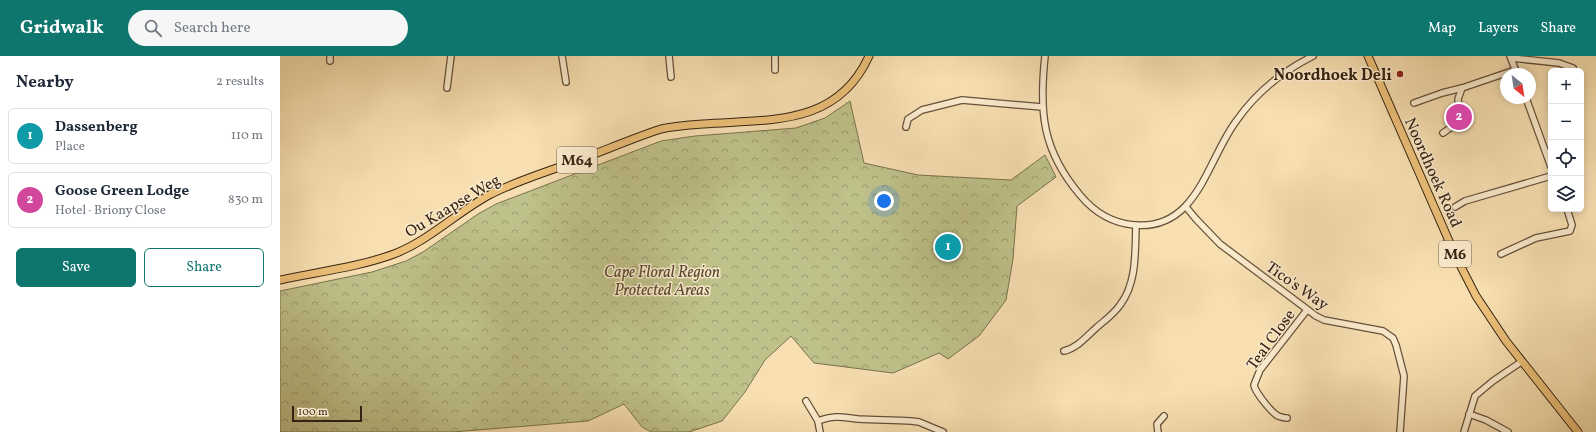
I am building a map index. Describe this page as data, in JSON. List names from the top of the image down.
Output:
{
  "streets": {
    "main road": [
      "M64",
      "Noordhoek Road",
      "Ou Kaapse Weg",
      "M6"
    ],
    "street": ["Tico's Way", "Teal Close"]
  },
  "crossings": [
    ["Tico's Way", "Teal Close"]
  ],
  "parks": ["Cape Floral Region Protected Areas"],
  "places": ["Noordhoek Deli"],
  "scale_bar": "100 m",
  "north": "bottom right",
  "page": {
    "header": "Gridwalk",
    "search": "Search here",
    "nav": ["Map", "Layers", "Share"],
    "heading": ["Nearby", "2 results"],
    "map_buttons": ["+", "−"],
    "pins": ["2", "1"],
    "list": [
      {
        "mark": "1",
        "name": "Dassenberg",
        "note": "Place",
        "value": "110 m"
      },
      {
        "mark": "2",
        "name": "Goose Green Lodge",
        "note": "Hotel · Briony Close",
        "value": "830 m"
      }
    ],
    "buttons": ["Save", "Share"],
    "scale": "100 m"
  }
}
